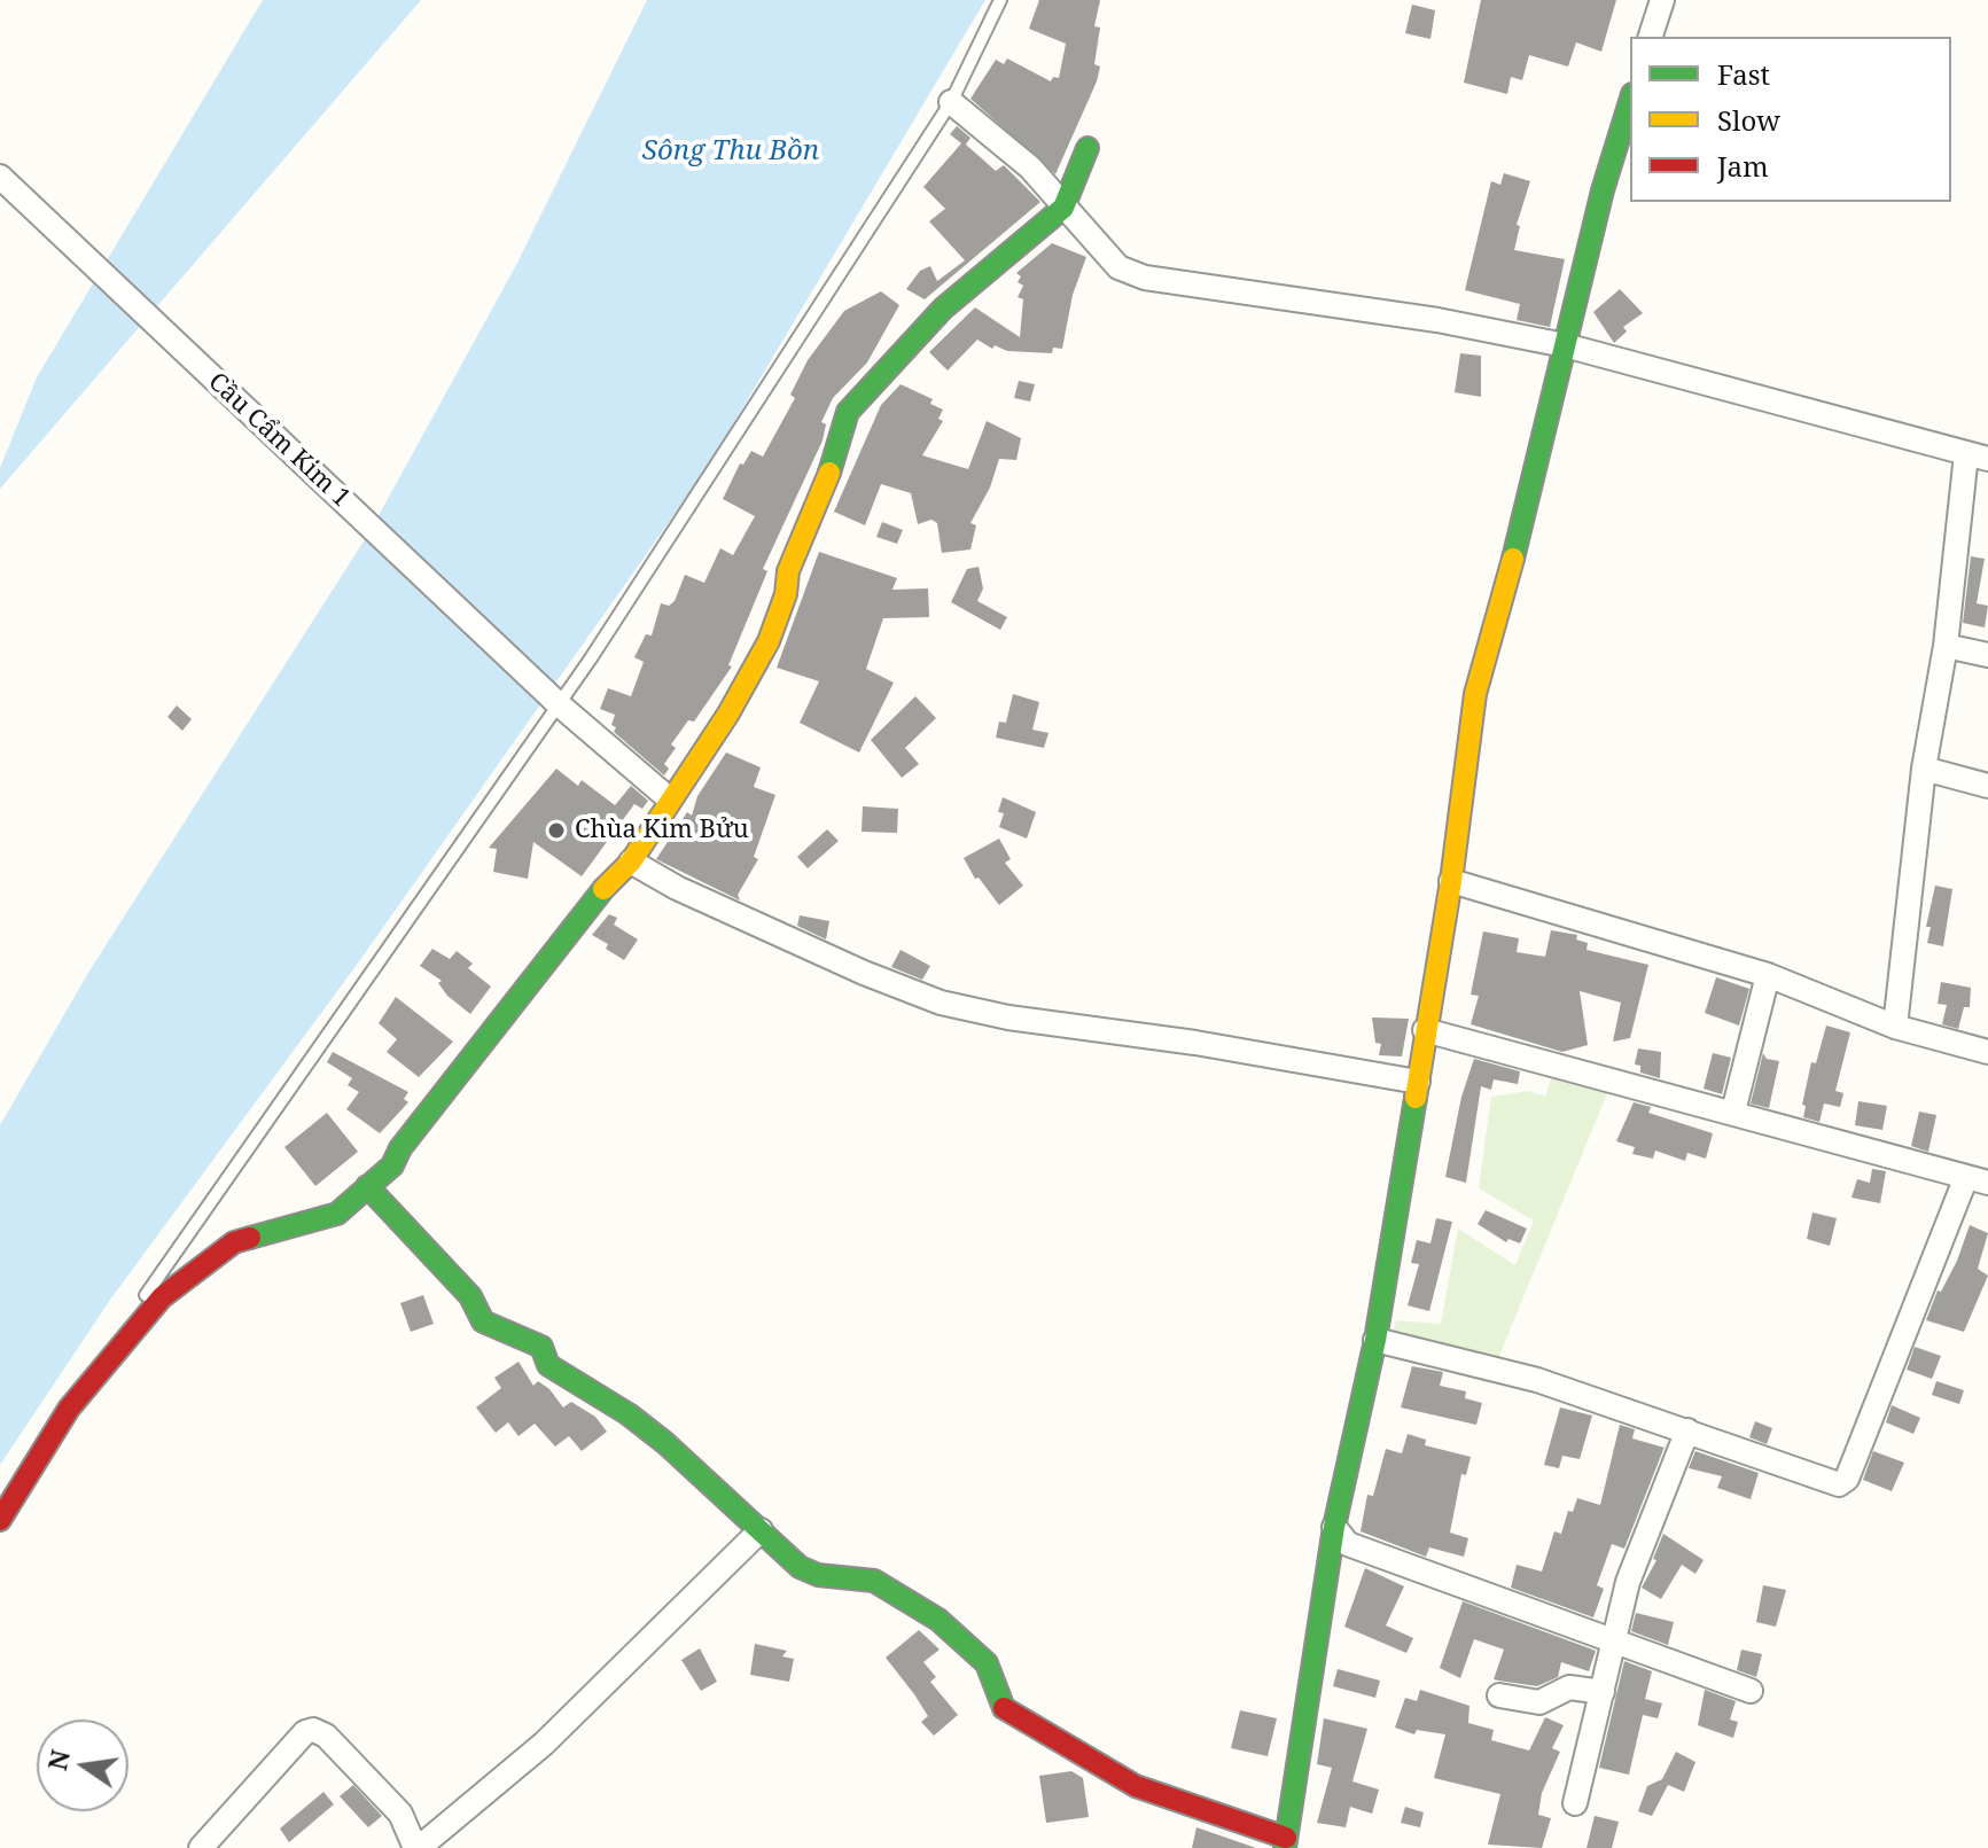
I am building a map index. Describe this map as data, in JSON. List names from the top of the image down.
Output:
{
  "streets": {
    "street": ["Cầu Cẩm Kim 1"]
  },
  "water": ["Sông Thu Bồn"],
  "places": ["Chùa Kim Bửu"],
  "legend": ["Fast", "Slow", "Jam"],
  "north": "left"
}
